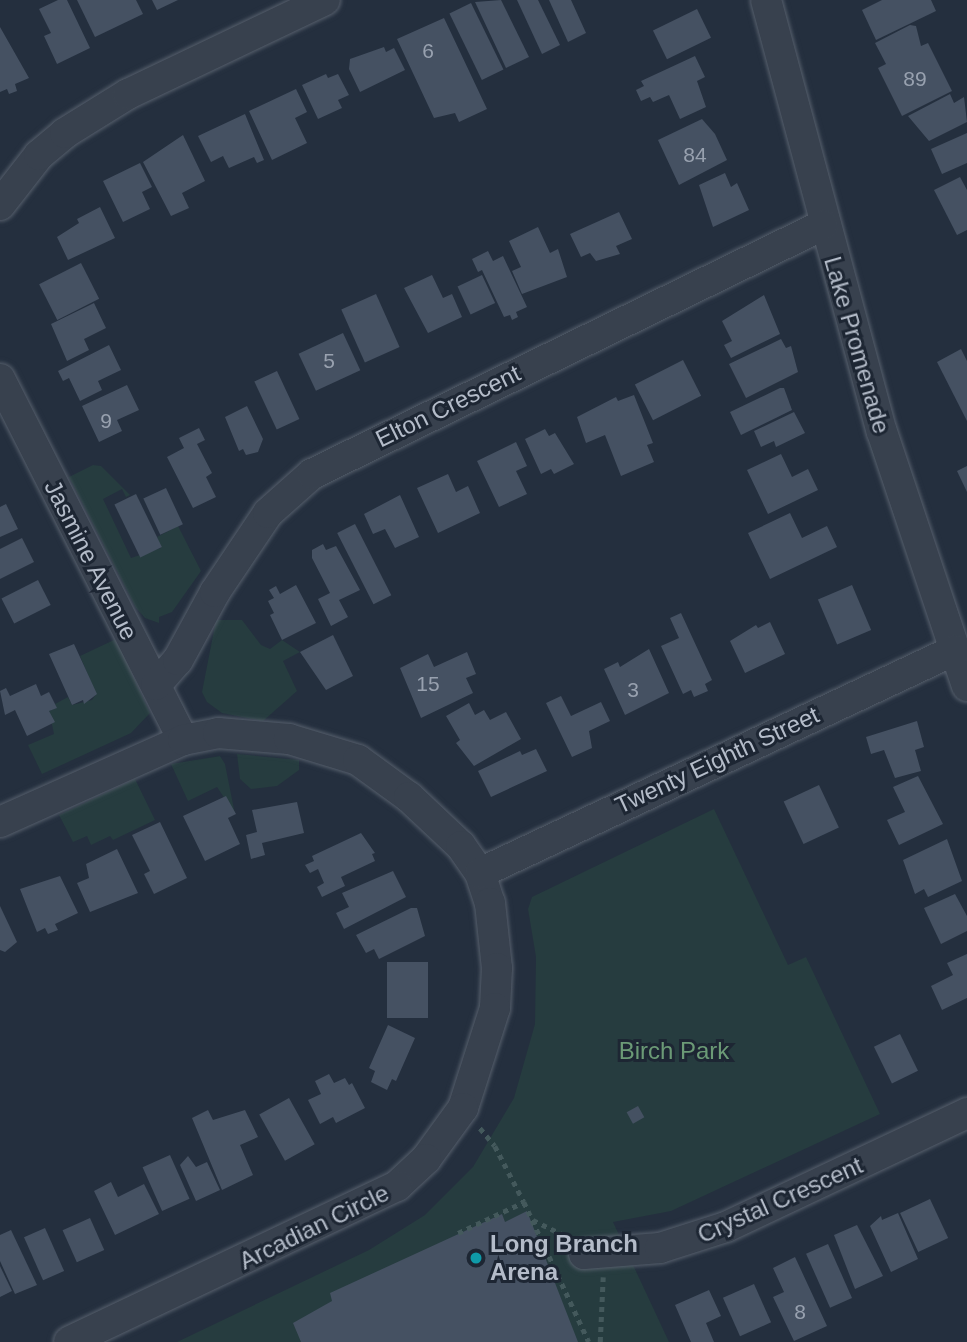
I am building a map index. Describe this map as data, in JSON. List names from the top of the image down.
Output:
{
  "streets": {
    "street": [
      "Lake Promenade",
      "Elton Crescent",
      "Jasmine Avenue",
      "Twenty Eighth Street",
      "Crystal Crescent",
      "Arcadian Circle"
    ]
  },
  "crossings": [
    ["Lake Promenade", "Elton Crescent"],
    ["Lake Promenade", "Twenty Eighth Street"],
    ["Elton Crescent", "Jasmine Avenue"],
    ["Jasmine Avenue", "Arcadian Circle"],
    ["Twenty Eighth Street", "Arcadian Circle"]
  ],
  "parks": ["Birch Park"],
  "places": ["Long Branch Arena"],
  "house_numbers": [
    "6",
    "89",
    "84",
    "5",
    "9",
    "15",
    "3",
    "8"
  ]
}
